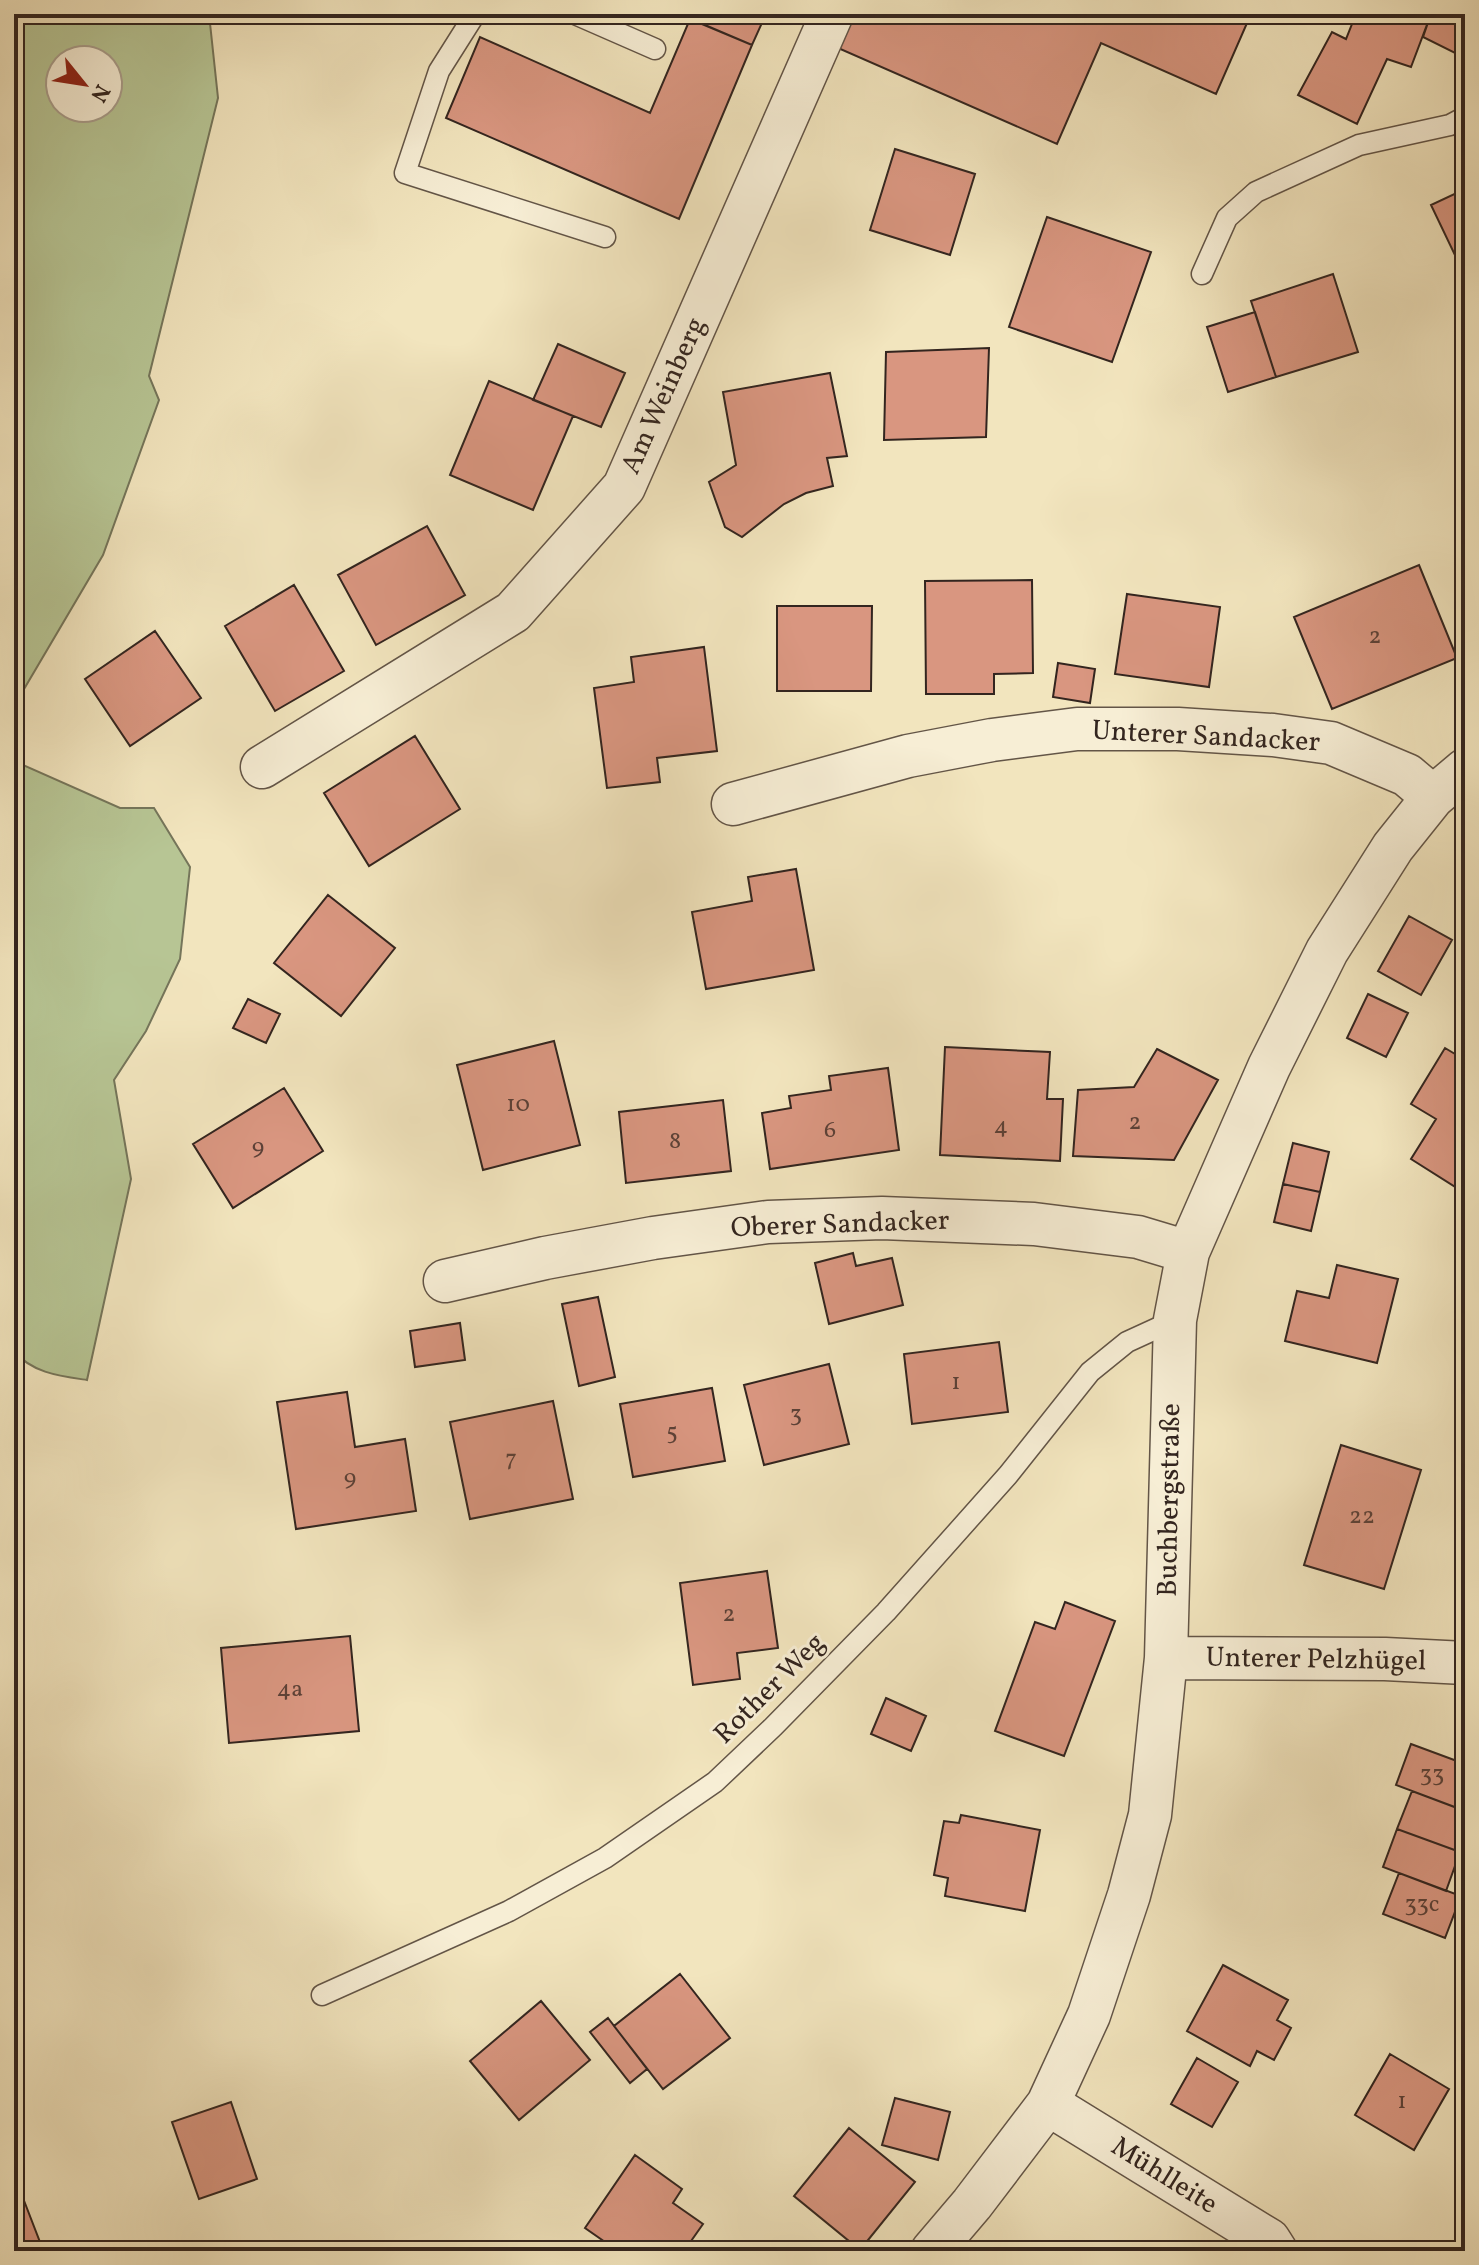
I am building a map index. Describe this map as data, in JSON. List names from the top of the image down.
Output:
{
  "streets": {
    "street": [
      "Am Weinberg",
      "Unterer Sandacker",
      "Oberer Sandacker",
      "Buchbergstraße",
      "Unterer Pelzhügel",
      "Mühlleite"
    ],
    "lane": ["Rother Weg"]
  },
  "crossings": [
    ["Unterer Sandacker", "Buchbergstraße"],
    ["Oberer Sandacker", "Buchbergstraße"],
    ["Buchbergstraße", "Unterer Pelzhügel"],
    ["Buchbergstraße", "Rother Weg"],
    ["Buchbergstraße", "Mühlleite"]
  ],
  "house_numbers": [
    "2",
    "10",
    "2",
    "4",
    "6",
    "8",
    "9",
    "1",
    "3",
    "5",
    "7",
    "9",
    "22",
    "2",
    "4a",
    "33",
    "33c",
    "1"
  ],
  "north": "bottom right"
}
